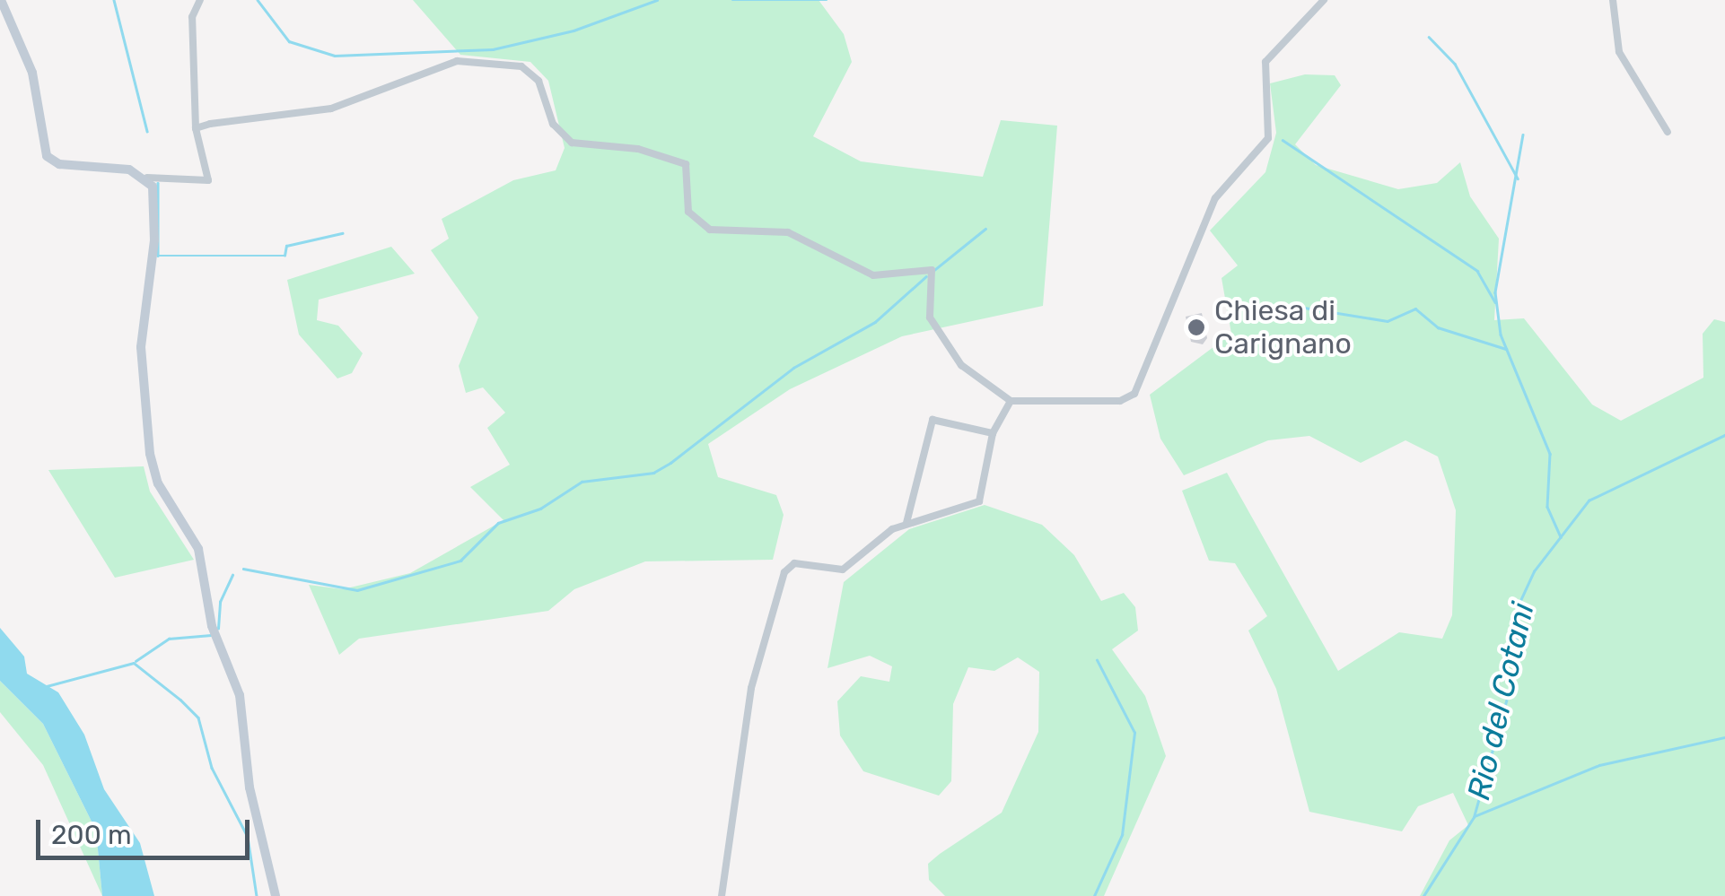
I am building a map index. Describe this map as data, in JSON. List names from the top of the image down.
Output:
{
  "water": ["Rio del Cotani"],
  "places": ["Chiesa di Carignano"],
  "scale_bar": "200 m"
}
